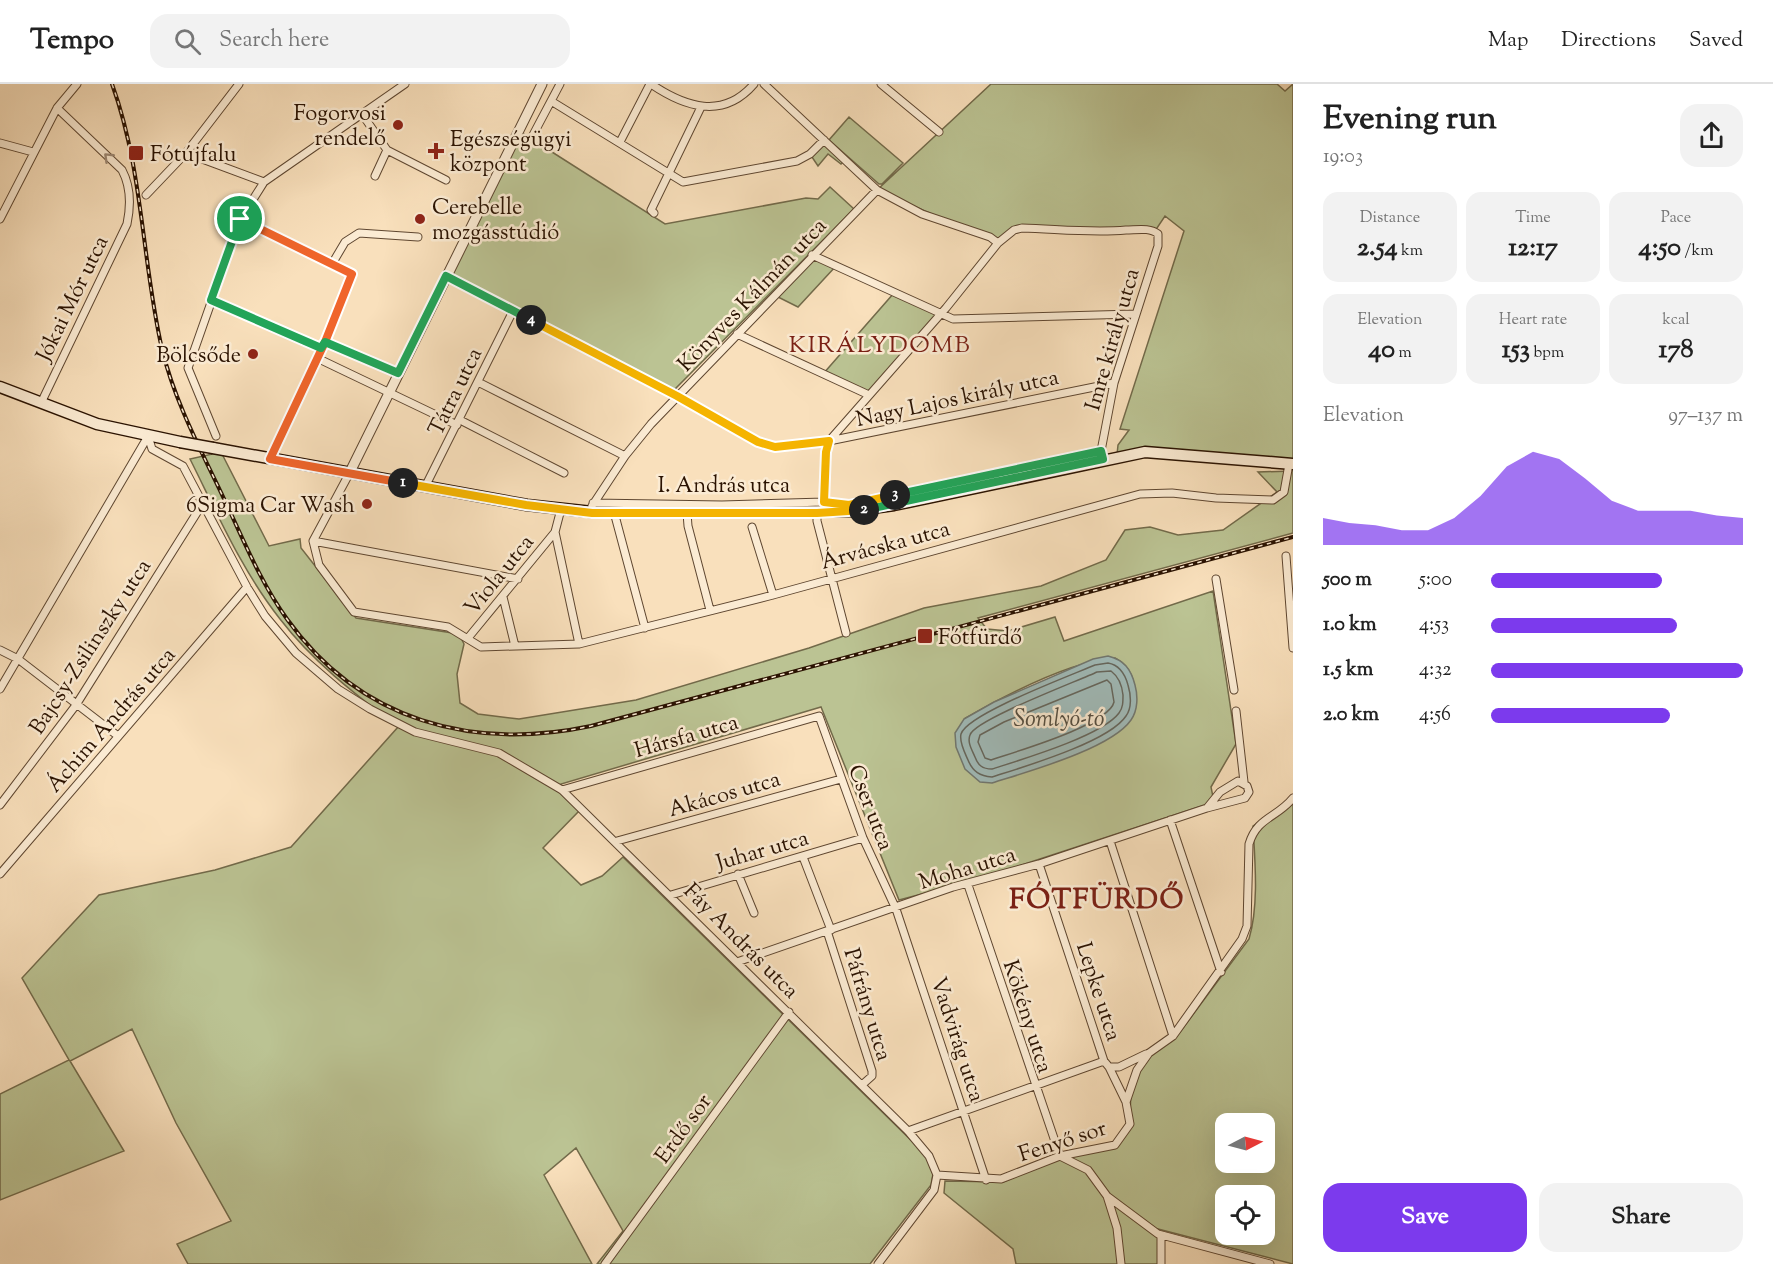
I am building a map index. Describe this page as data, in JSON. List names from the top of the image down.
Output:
{
  "streets": {
    "main road": ["I. András utca"],
    "street": [
      "Könyves Kálmán utca",
      "Jókai Mór utca",
      "Imre király utca",
      "Tátra utca",
      "Nagy Lajos király utca",
      "Árvácska utca",
      "Viola utca",
      "Bajcsy-Zsilinszky utca",
      "Áchim András utca",
      "Hársfa utca",
      "Akácos utca",
      "Cser utca",
      "Juhar utca",
      "Moha utca",
      "Fáy András utca",
      "Lepke utca",
      "Páfrány utca",
      "Kökény utca",
      "Vadvirág utca",
      "Erdő sor",
      "Fenyő sor"
    ]
  },
  "crossings": [
    ["Könyves Kálmán utca", "Nagy Lajos király utca"],
    ["Könyves Kálmán utca", "I. András utca"],
    ["Imre király utca", "Nagy Lajos király utca"],
    ["Imre király utca", "I. András utca"],
    ["Tátra utca", "Nagy Lajos király utca"],
    ["Árvácska utca", "Viola utca"],
    ["Bajcsy-Zsilinszky utca", "Fáy András utca"],
    ["Áchim András utca", "Fáy András utca"],
    ["Hársfa utca", "Cser utca"],
    ["Hársfa utca", "Fáy András utca"],
    ["Akácos utca", "Cser utca"],
    ["Akácos utca", "Fáy András utca"],
    ["Cser utca", "Juhar utca"],
    ["Cser utca", "Moha utca"],
    ["Cser utca", "Vadvirág utca"],
    ["Juhar utca", "Fáy András utca"],
    ["Moha utca", "Fáy András utca"],
    ["Moha utca", "Lepke utca"],
    ["Moha utca", "Páfrány utca"],
    ["Moha utca", "Kökény utca"],
    ["Moha utca", "Vadvirág utca"],
    ["Fáy András utca", "Páfrány utca"],
    ["Fáy András utca", "Erdő sor"],
    ["Fáy András utca", "Fenyő sor"],
    ["Lepke utca", "Fenyő sor"],
    ["Kökény utca", "Fenyő sor"],
    ["Vadvirág utca", "Fenyő sor"]
  ],
  "one_way": ["Jókai Mór utca"],
  "districts": ["KIRÁLYDOMB", "FÓTFÜRDŐ"],
  "water": ["Somlyó-tó"],
  "places": {
    "other": [
      "Fogorvosi rendelő",
      "Cerebelle mozgásstúdió",
      "Bölcsőde",
      "6Sigma Car Wash"
    ],
    "health": ["Egészségügyi központ"],
    "transit": ["Fótújfalu", "Fótfürdő"]
  },
  "north": "right",
  "page": {
    "header": "Tempo",
    "search": "Search here",
    "nav": ["Map", "Directions", "Saved"],
    "heading": ["Evening run", "19:03"],
    "stats": [
      ["Distance", "2.54 km"],
      ["Time", "12:17"],
      ["Pace", "4:50 /km"],
      ["Elevation", "40 m"],
      ["Heart rate", "153 bpm"],
      ["kcal", "178"]
    ],
    "pins": [
      "4",
      "1",
      "3",
      "2"
    ],
    "chart": ["Elevation", "97–137 m"],
    "list": [
      {
        "name": "500 m",
        "note": "5:00"
      },
      {
        "name": "1.0 km",
        "note": "4:53"
      },
      {
        "name": "1.5 km",
        "note": "4:32"
      },
      {
        "name": "2.0 km",
        "note": "4:56"
      }
    ],
    "buttons": ["Save", "Share"]
  }
}
